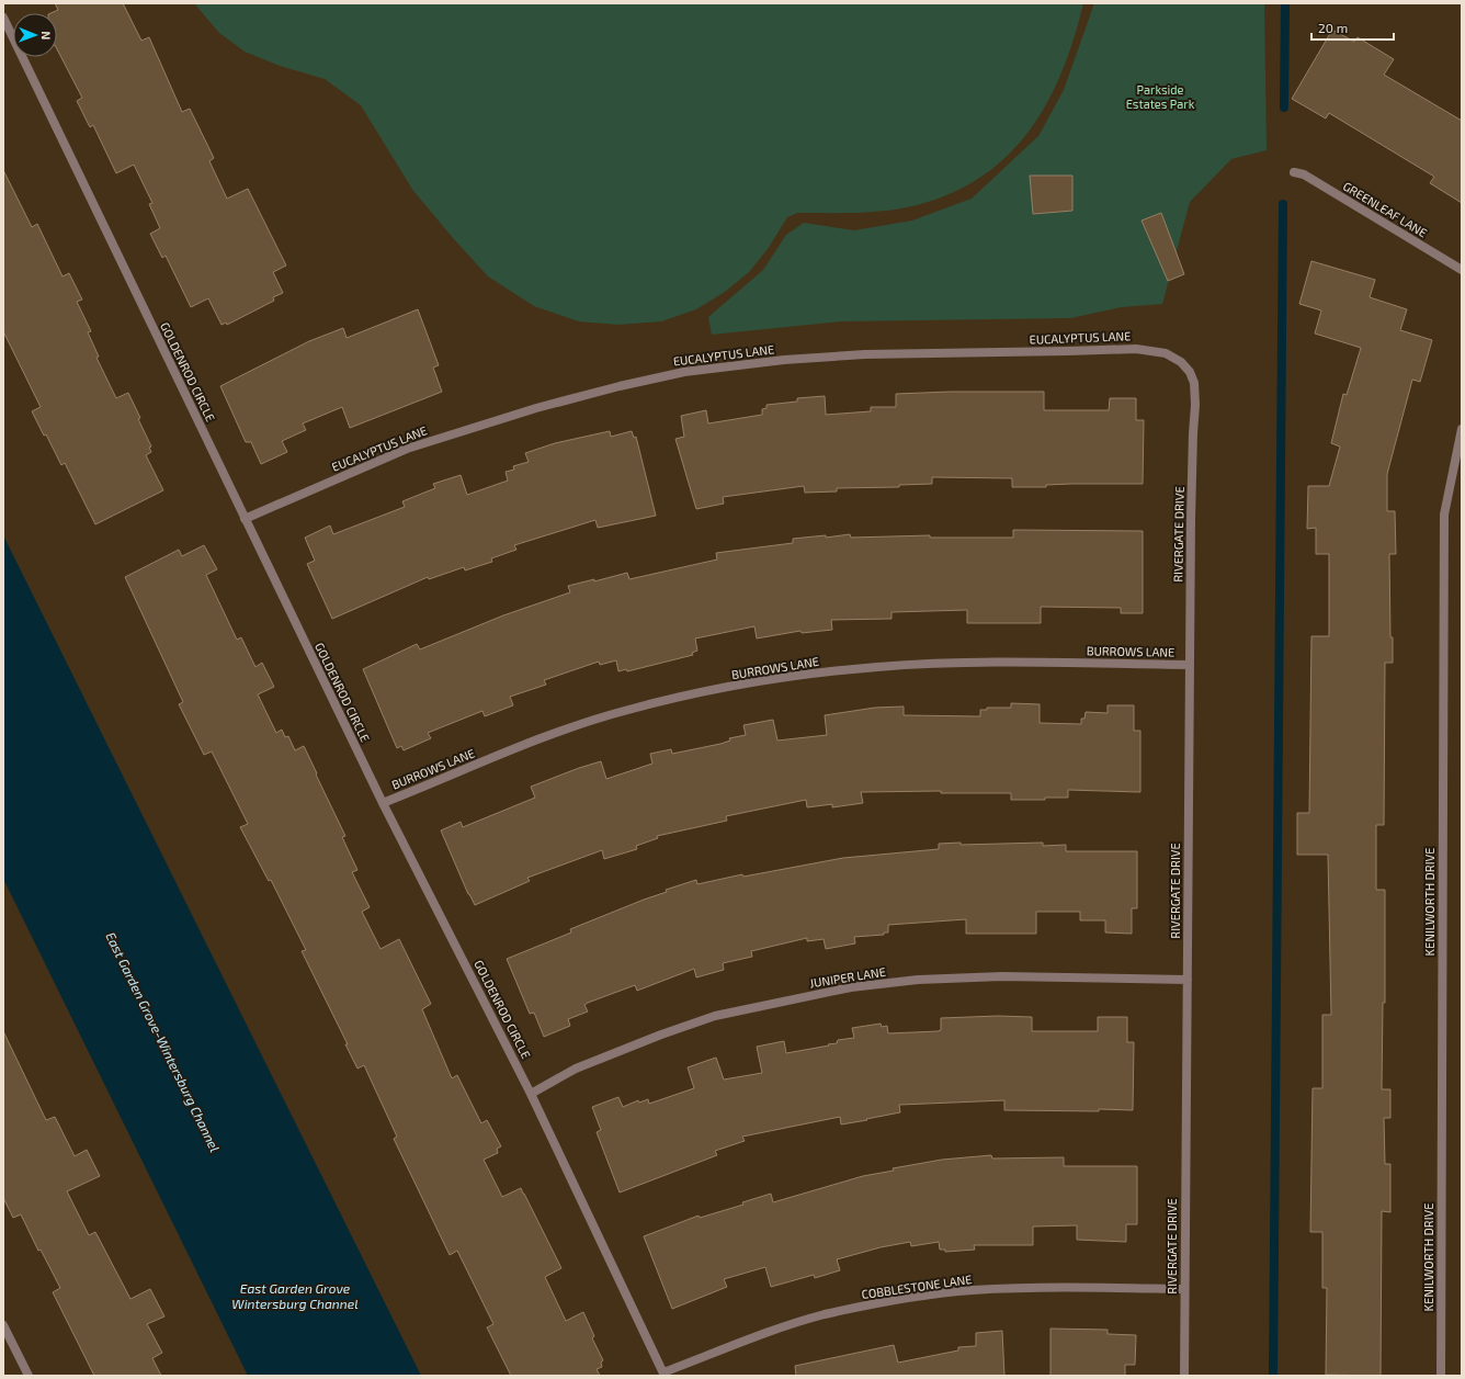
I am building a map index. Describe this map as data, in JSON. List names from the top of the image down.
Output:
{
  "streets": {
    "street": [
      "GREENLEAF LANE",
      "EUCALYPTUS LANE",
      "GOLDENROD CIRCLE",
      "RIVERGATE DRIVE",
      "BURROWS LANE",
      "KENILWORTH DRIVE",
      "JUNIPER LANE",
      "COBBLESTONE LANE"
    ]
  },
  "crossings": [
    ["EUCALYPTUS LANE", "GOLDENROD CIRCLE"],
    ["EUCALYPTUS LANE", "RIVERGATE DRIVE"],
    ["GOLDENROD CIRCLE", "BURROWS LANE"],
    ["GOLDENROD CIRCLE", "JUNIPER LANE"],
    ["GOLDENROD CIRCLE", "COBBLESTONE LANE"],
    ["RIVERGATE DRIVE", "BURROWS LANE"],
    ["RIVERGATE DRIVE", "JUNIPER LANE"],
    ["RIVERGATE DRIVE", "COBBLESTONE LANE"]
  ],
  "water": ["East Garden Grove-Wintersburg Channel", "East Garden Grove Wintersburg Channel"],
  "parks": ["Parkside Estates Park"],
  "scale_bar": "20 m",
  "north": "right"
}
